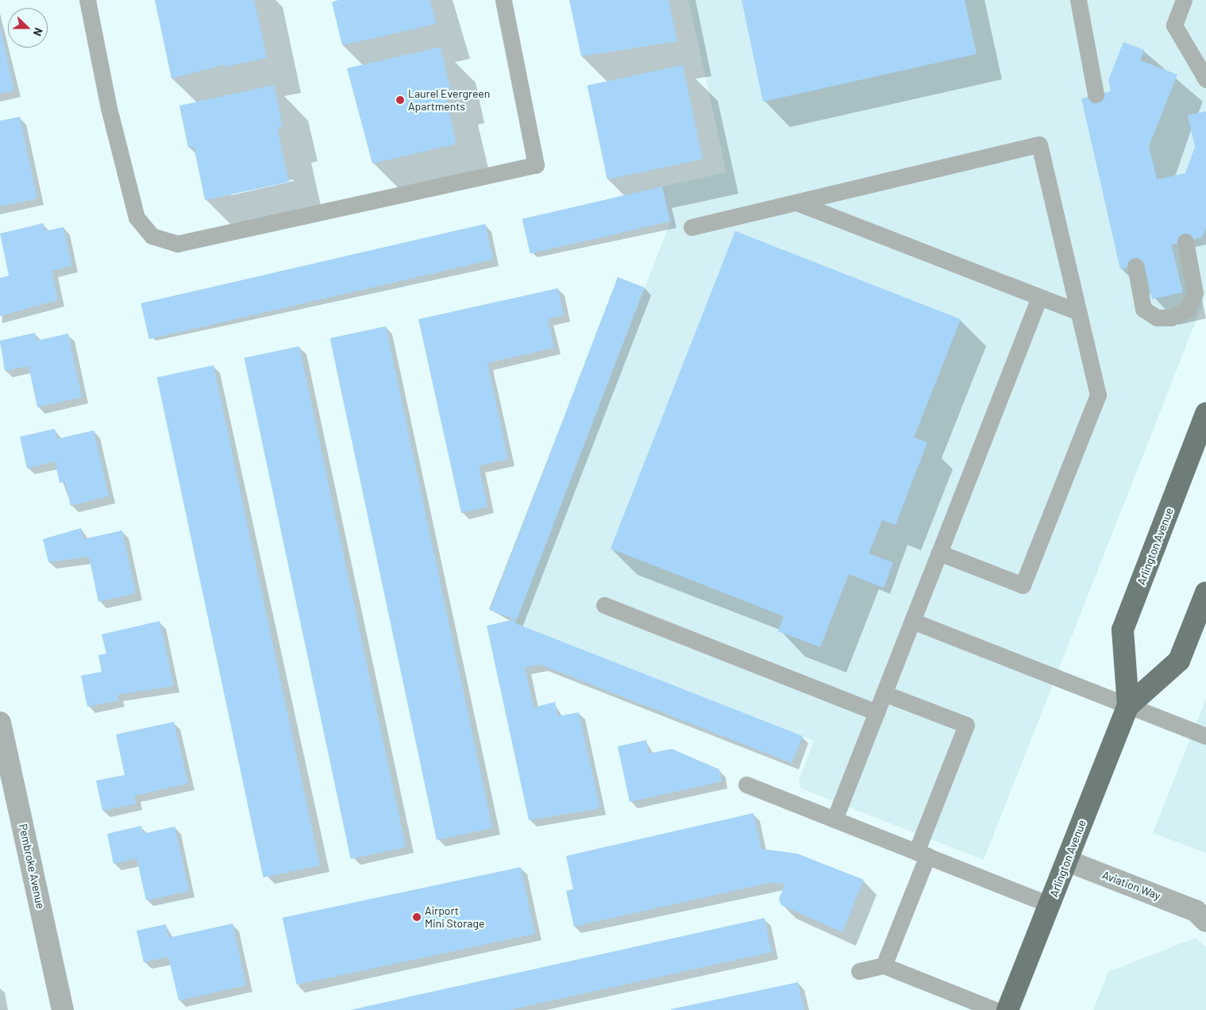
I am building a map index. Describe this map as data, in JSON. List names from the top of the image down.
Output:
{
  "streets": {
    "main road": ["Arlington Avenue"],
    "street": ["Pembroke Avenue", "Aviation Way"]
  },
  "crossings": [
    ["Arlington Avenue", "Aviation Way"]
  ],
  "places": ["Laurel Evergreen Apartments", "Airport Mini Storage"],
  "north": "right"
}
